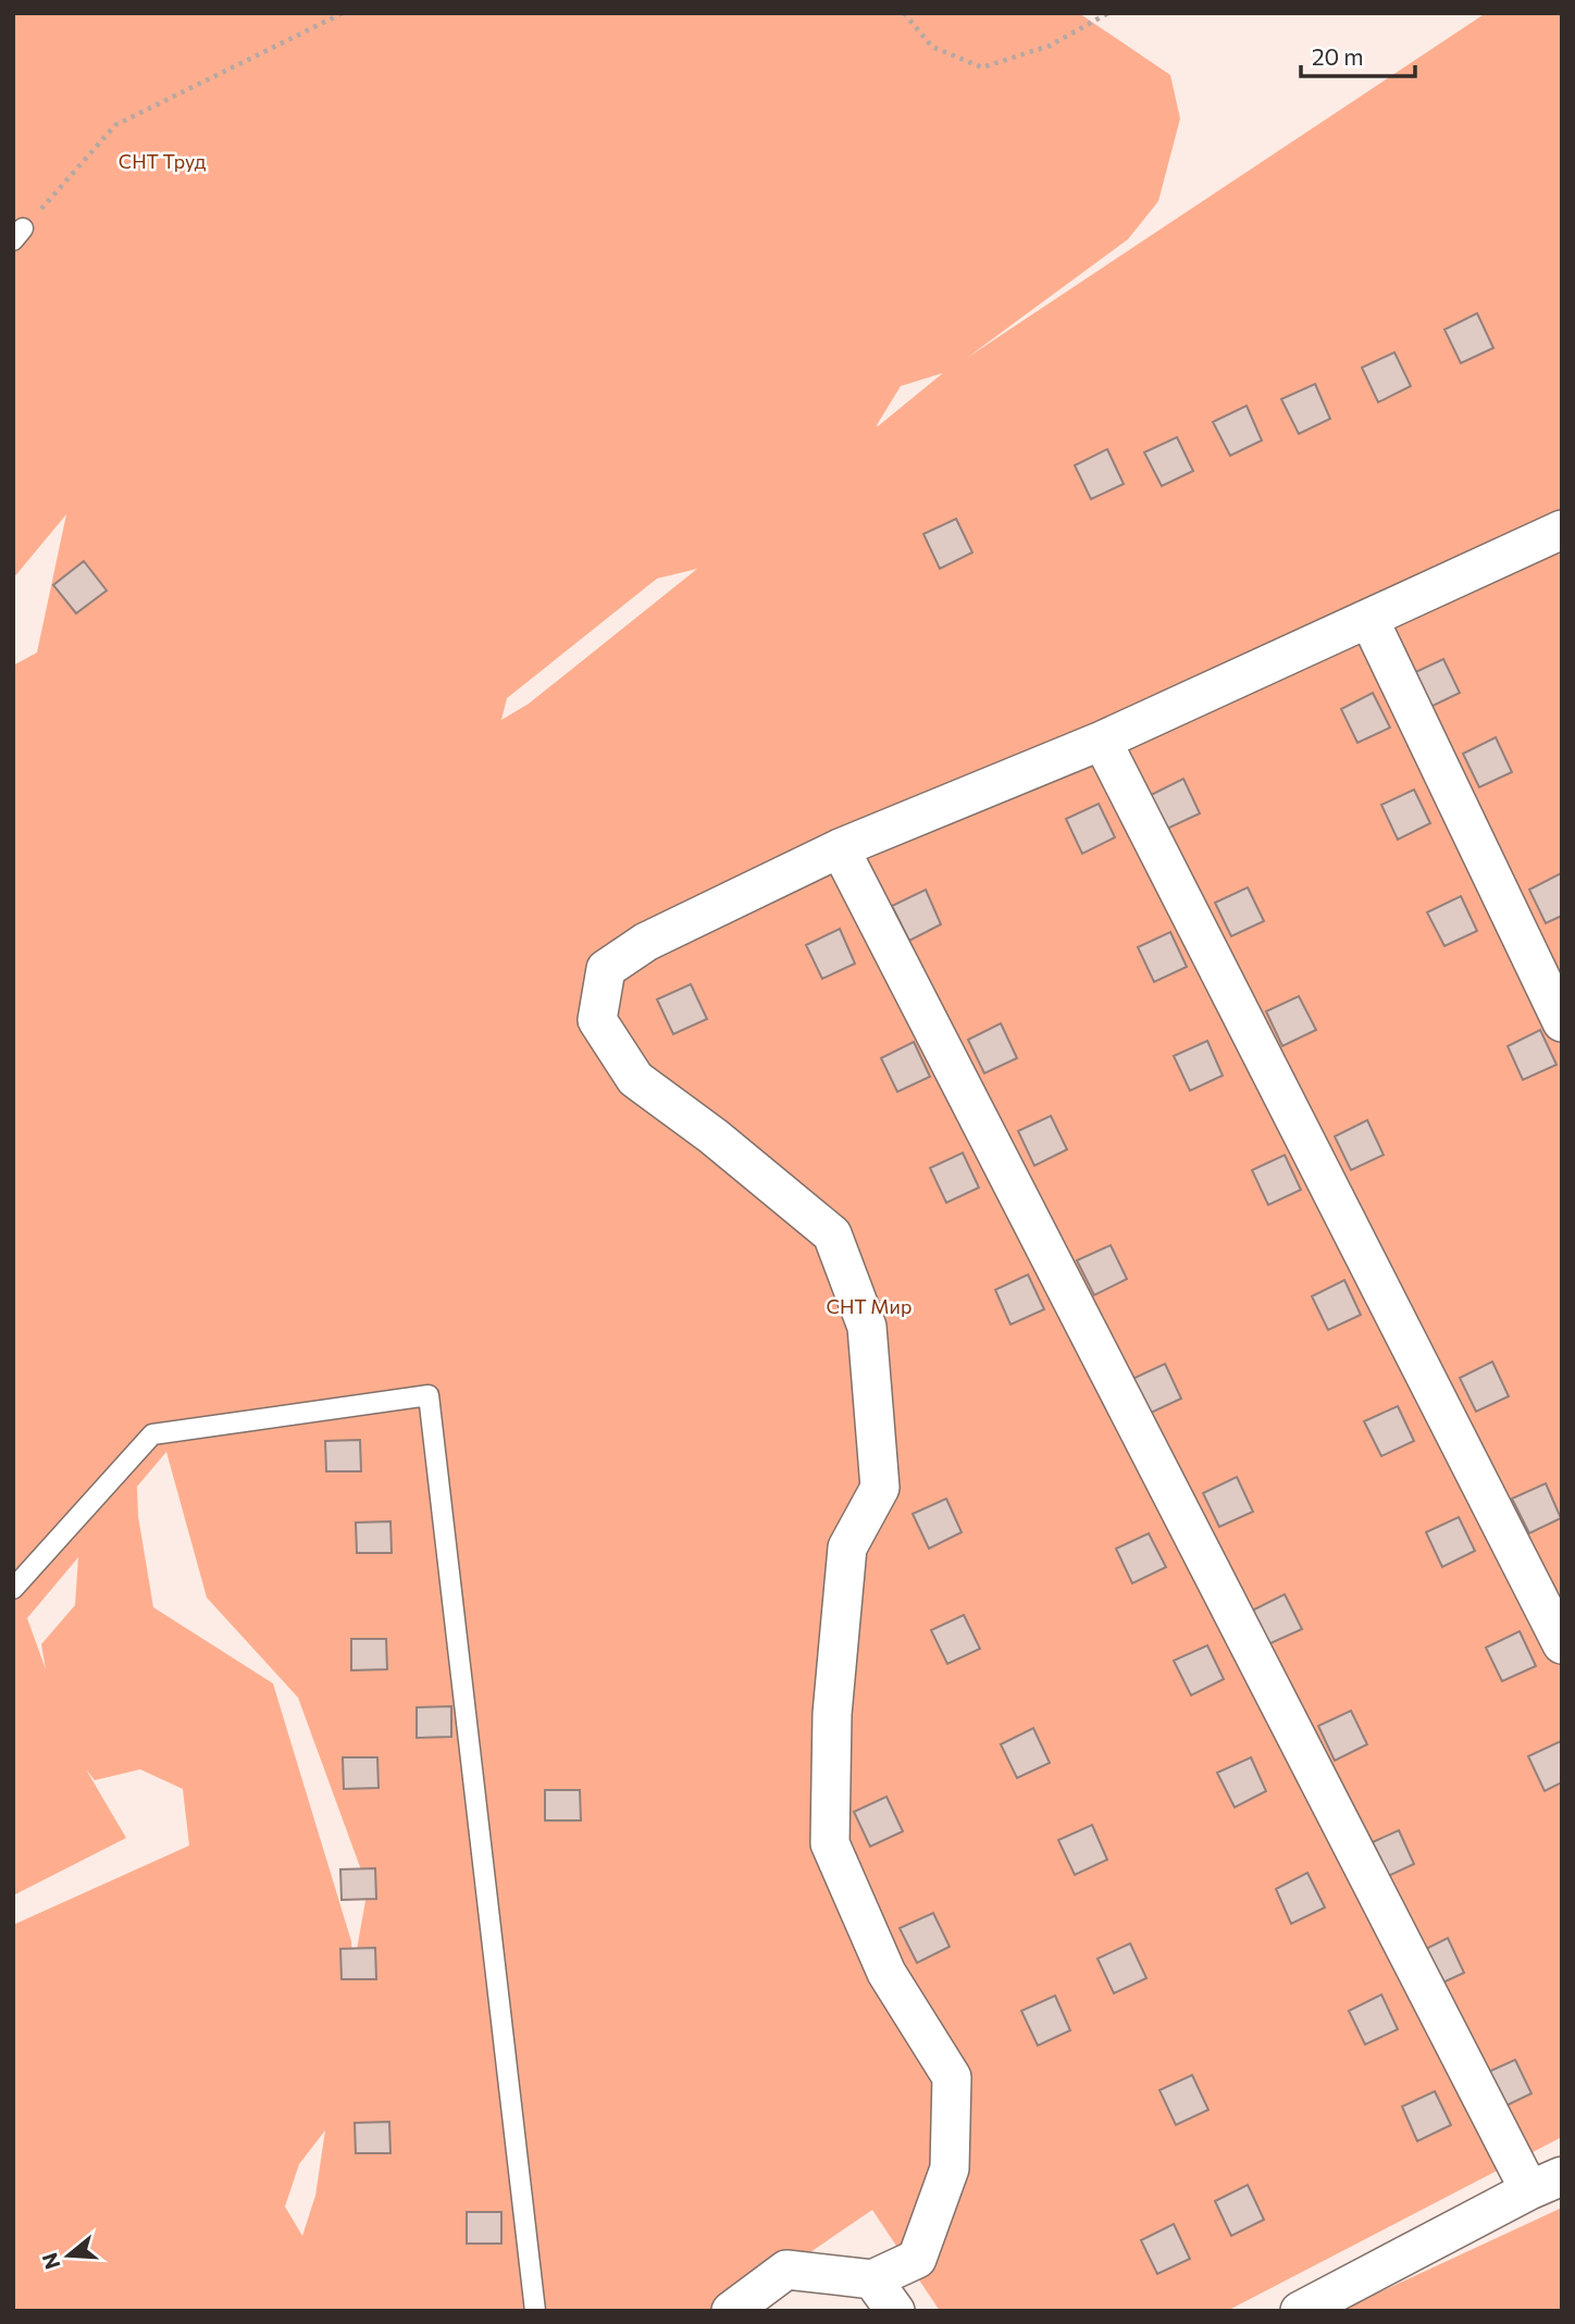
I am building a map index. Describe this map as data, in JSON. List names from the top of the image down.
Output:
{
  "parks": ["СНТ Труд", "СНТ Мир"],
  "scale_bar": "20 m",
  "north": "left"
}
